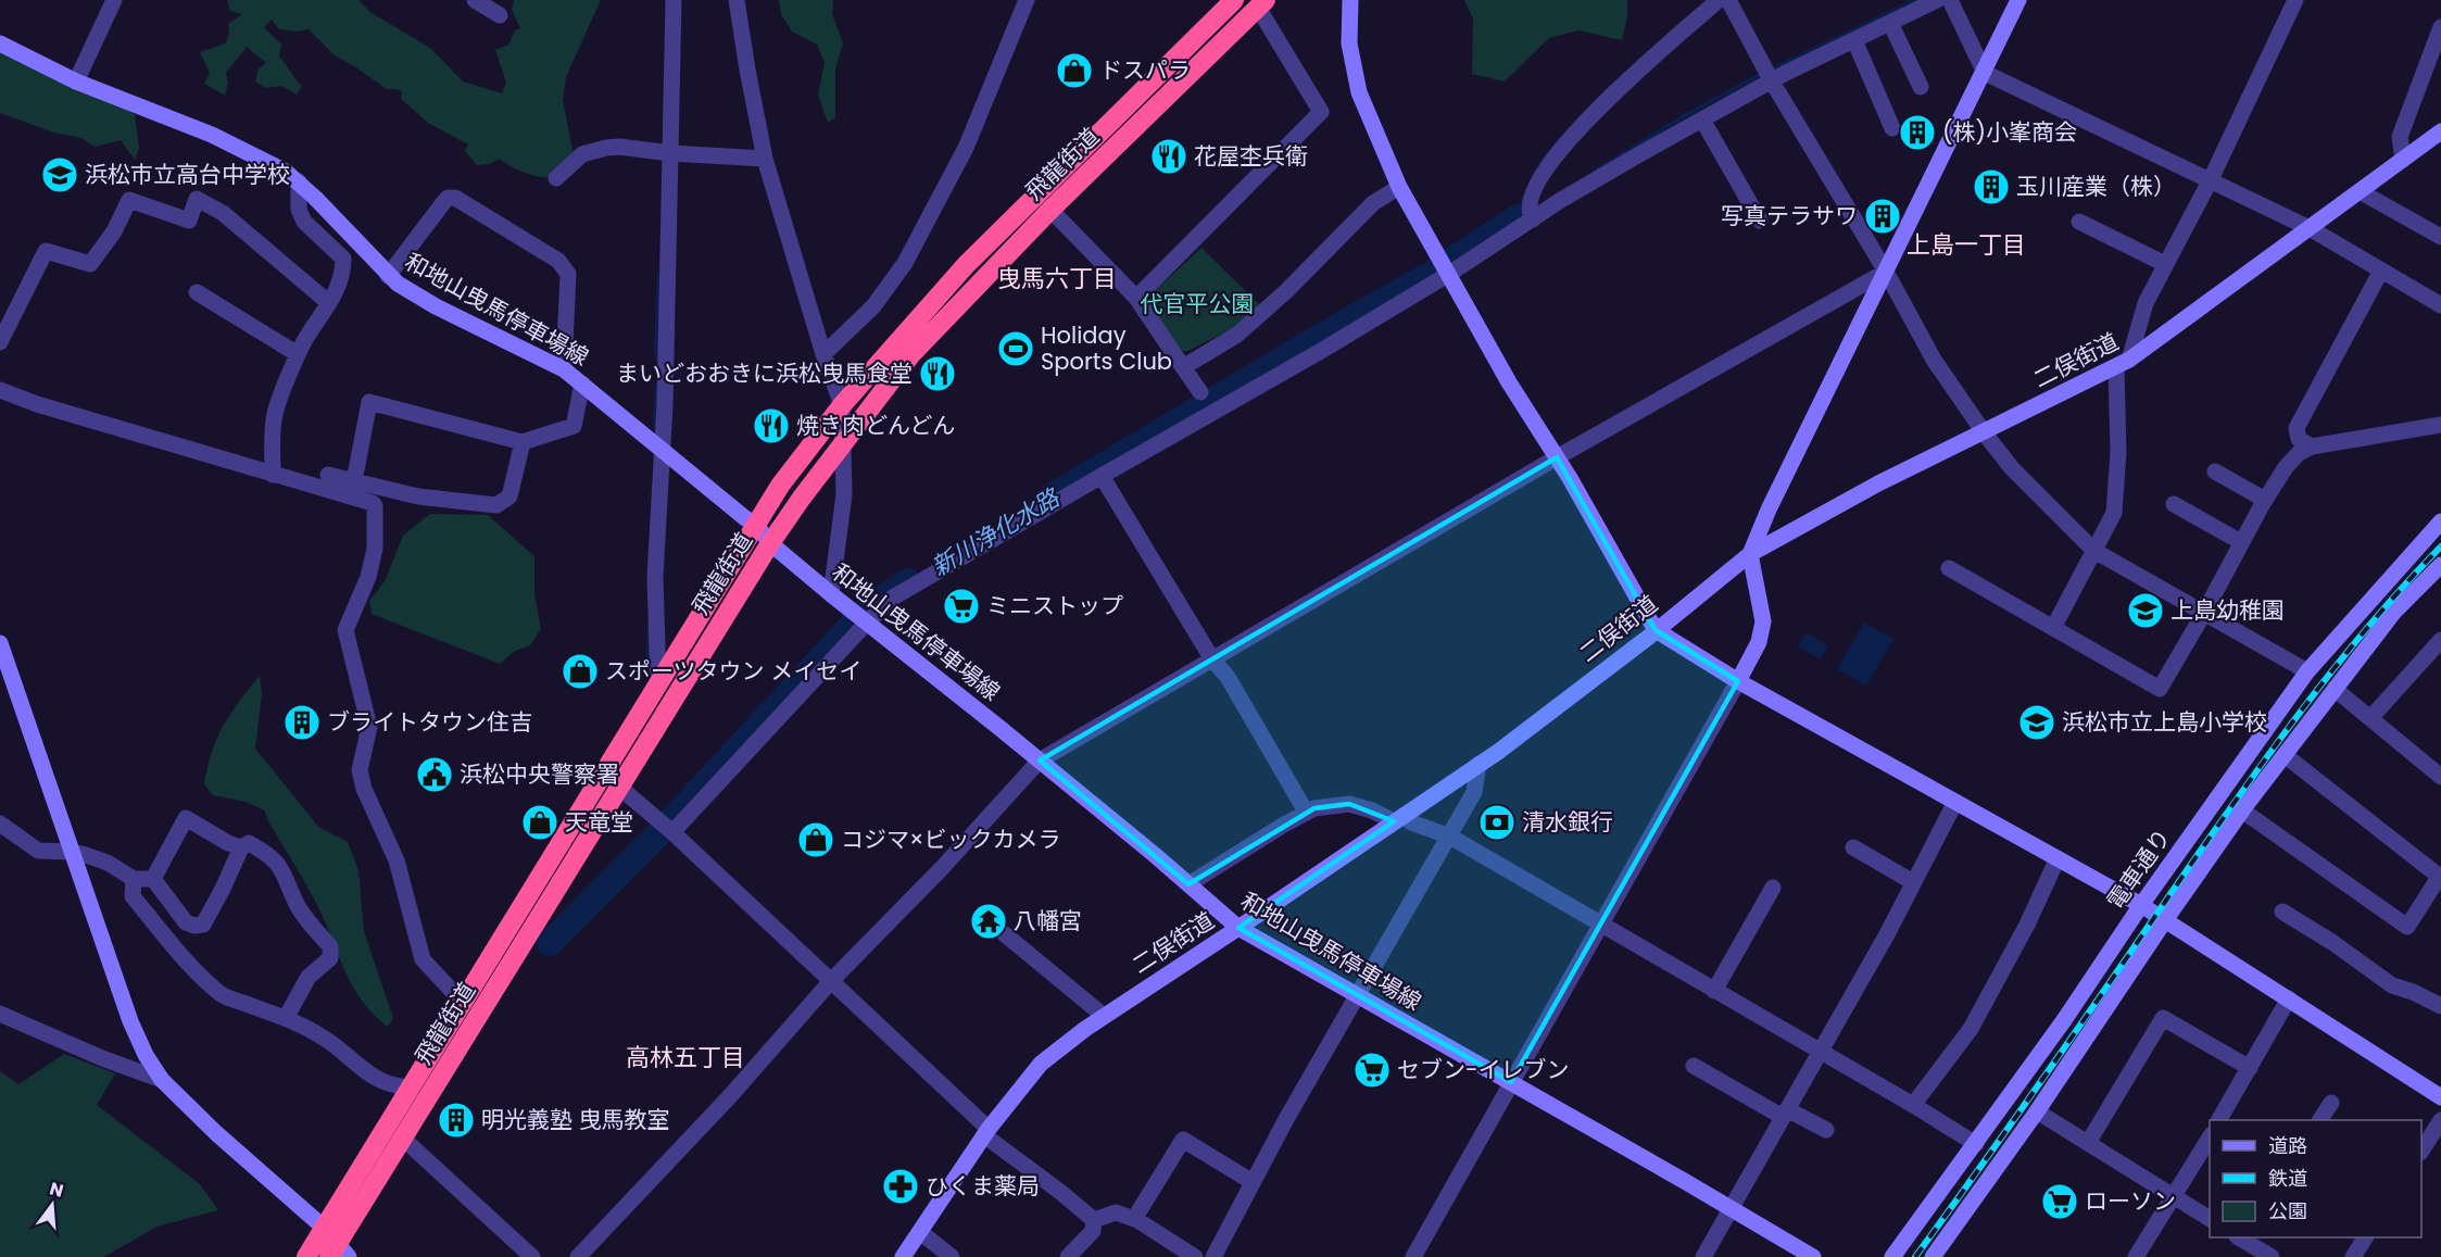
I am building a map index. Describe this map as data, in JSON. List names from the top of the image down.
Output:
{
  "streets": {
    "highway": ["飛龍街道"],
    "street": ["和地山曳馬停車場線", "二俣街道", "電車通り"]
  },
  "crossings": [
    ["飛龍街道", "和地山曳馬停車場線"],
    ["和地山曳馬停車場線", "二俣街道"]
  ],
  "districts": ["上島一丁目", "曳馬六丁目", "高林五丁目"],
  "water": ["新川浄化水路"],
  "parks": ["代官平公園"],
  "places": {
    "shop": [
      "ドスパラ",
      "スポーツタウン メイセイ",
      "天竜堂",
      "コジマ×ビックカメラ"
    ],
    "building": [
      "(株)小峯商会",
      "玉川産業（株）",
      "写真テラサワ",
      "ブライトタウン住吉",
      "明光義塾 曳馬教室"
    ],
    "restaurant": ["花屋杢兵衛", "まいどおおきに浜松曳馬食堂", "焼き肉どんどん"],
    "school or university": ["浜松市立高台中学校", "上島幼稚園", "浜松市立上島小学校"],
    "sports": ["Holiday Sports Club"],
    "supermarket": ["ミニストップ", "セブン-イレブン", "ローソン"],
    "public building": ["浜松中央警察署"],
    "bank": ["清水銀行"],
    "temple": ["八幡宮"],
    "pharmacy": ["ひくま薬局"]
  },
  "legend": ["道路", "鉄道", "公園"],
  "north": "top"
}
